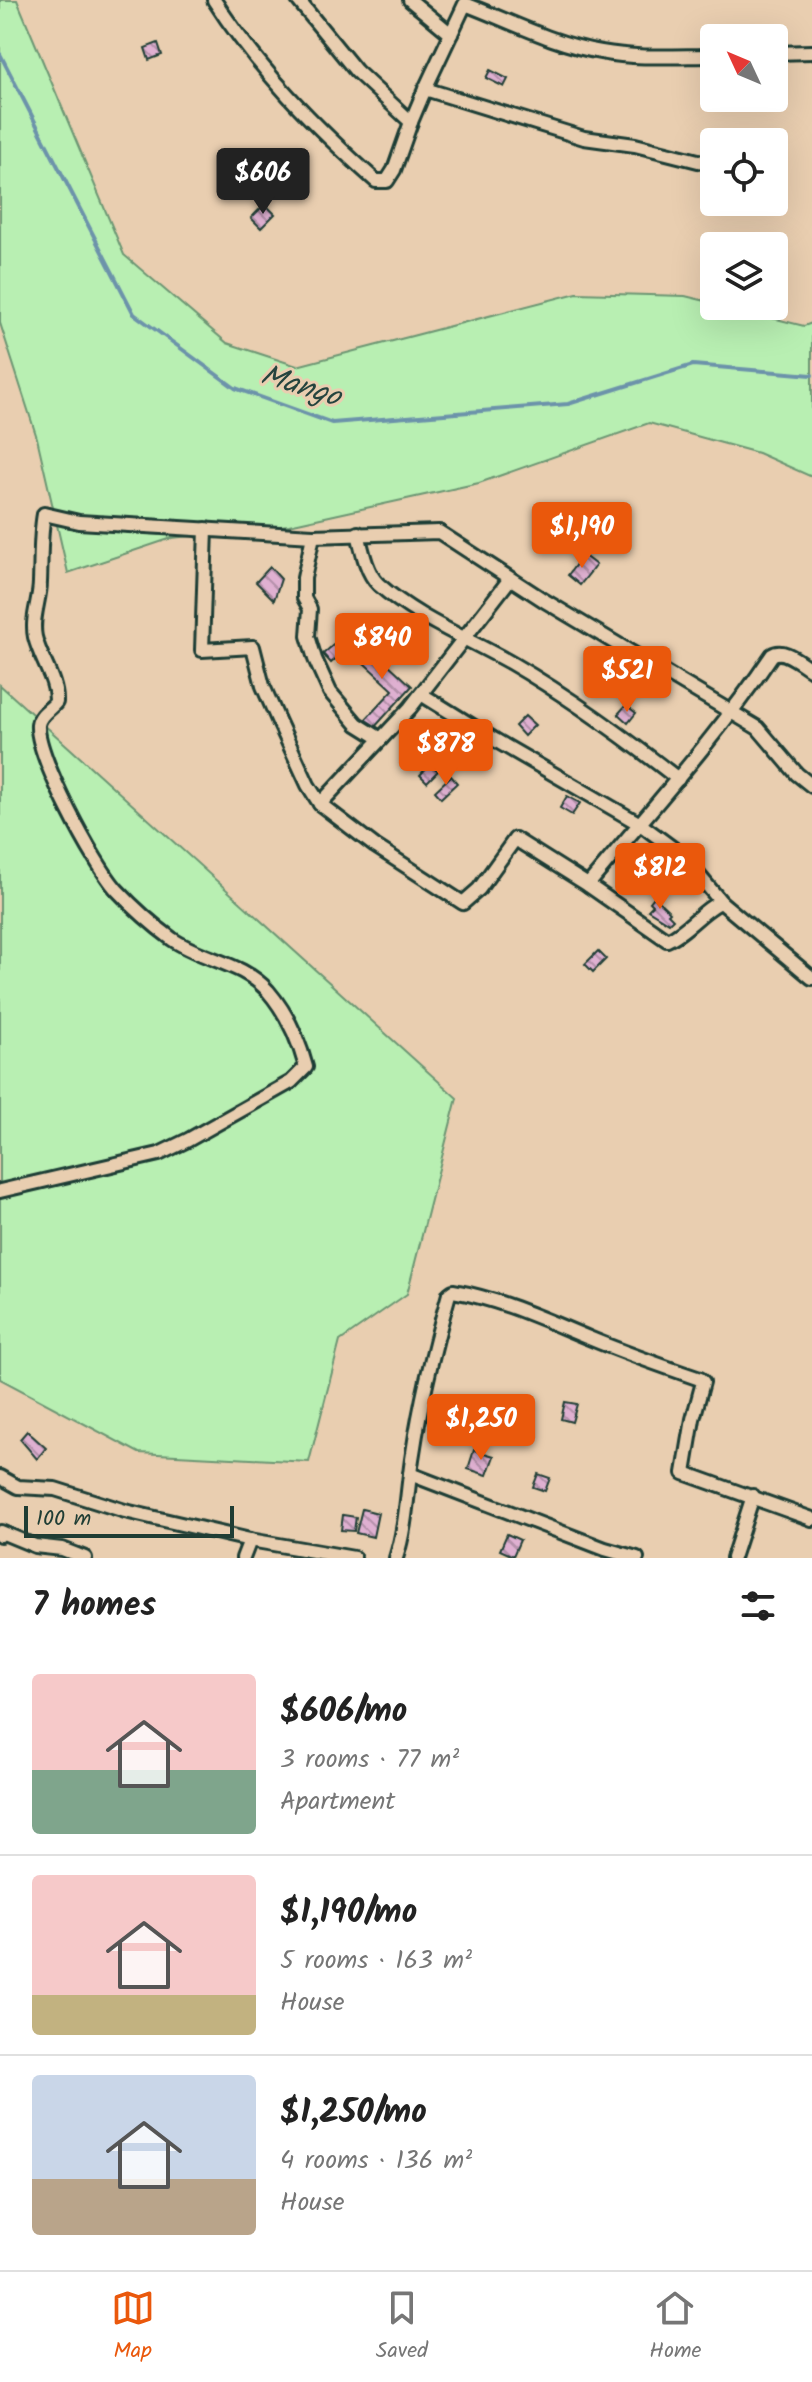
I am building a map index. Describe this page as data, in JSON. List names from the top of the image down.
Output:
{
  "water": ["Mango"],
  "scale_bar": "100 m",
  "north": "top left",
  "page": {
    "price": [
      "$606",
      "$1,190",
      "$840",
      "$521",
      "$878",
      "$812",
      "$1,250"
    ],
    "scale": "100 m",
    "heading": "7 homes",
    "list": [
      {
        "name": "$606/mo",
        "note": "3 rooms · 77 m² · Apartment"
      },
      {
        "name": "$1,190/mo",
        "note": "5 rooms · 163 m² · House"
      },
      {
        "name": "$1,250/mo",
        "note": "4 rooms · 136 m² · House"
      }
    ],
    "tabs": ["Map", "Saved", "Home"]
  }
}
